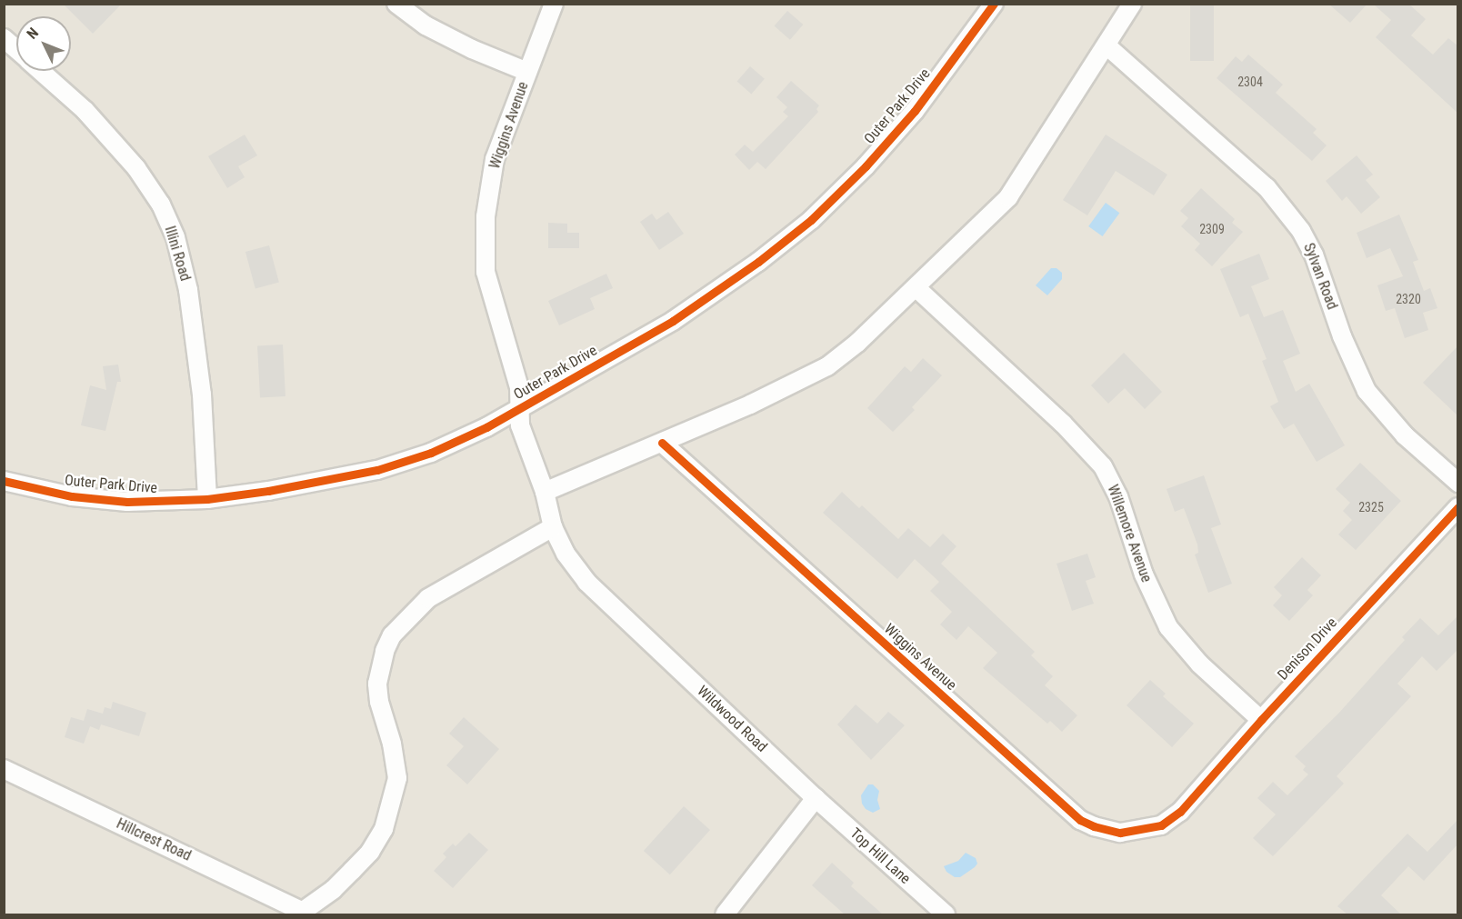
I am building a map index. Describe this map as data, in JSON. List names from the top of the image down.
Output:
{
  "streets": {
    "street": [
      "Outer Park Drive",
      "Wiggins Avenue",
      "Illini Road",
      "Sylvan Road",
      "Willemore Avenue",
      "Denison Drive",
      "Wildwood Road",
      "Hillcrest Road",
      "Top Hill Lane"
    ]
  },
  "crossings": [
    ["Outer Park Drive", "Wiggins Avenue"],
    ["Outer Park Drive", "Illini Road"],
    ["Outer Park Drive", "Wildwood Road"],
    ["Wiggins Avenue", "Denison Drive"],
    ["Wiggins Avenue", "Wildwood Road"],
    ["Willemore Avenue", "Denison Drive"],
    ["Wildwood Road", "Top Hill Lane"]
  ],
  "house_numbers": [
    "2304",
    "2309",
    "2320",
    "2325"
  ],
  "north": "top left"
}
